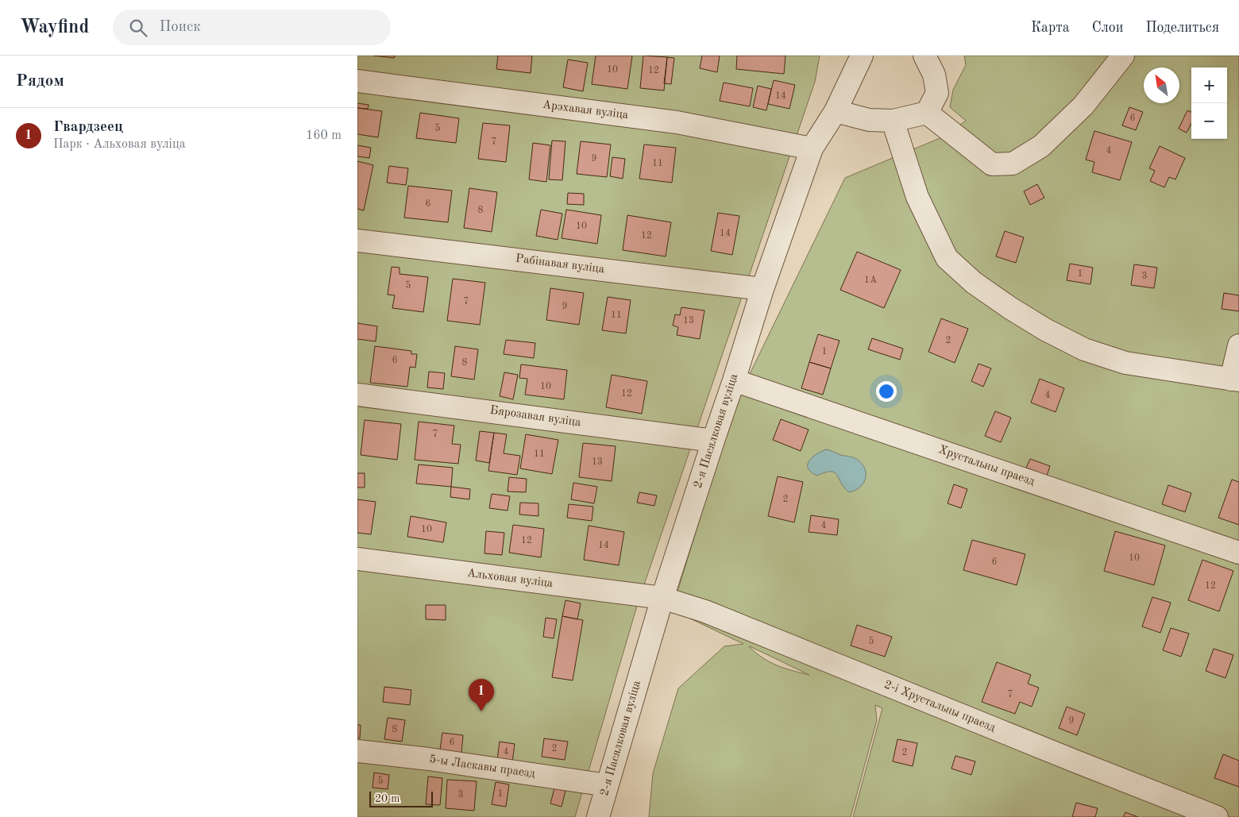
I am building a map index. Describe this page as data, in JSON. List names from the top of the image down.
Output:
{
  "streets": {
    "street": [
      "Арэхавая вуліца",
      "Рабінавая вуліца",
      "Бярозавая вуліца",
      "2-я Пасялковая вуліца",
      "Хрустальны праезд",
      "Альховая вуліца",
      "2-і Хрустальны праезд",
      "5-ы Ласкавы праезд"
    ]
  },
  "crossings": [
    ["Арэхавая вуліца", "2-я Пасялковая вуліца"],
    ["Рабінавая вуліца", "2-я Пасялковая вуліца"],
    ["Бярозавая вуліца", "2-я Пасялковая вуліца"],
    ["2-я Пасялковая вуліца", "Хрустальны праезд"],
    ["2-я Пасялковая вуліца", "Альховая вуліца"],
    ["2-я Пасялковая вуліца", "2-і Хрустальны праезд"],
    ["2-я Пасялковая вуліца", "5-ы Ласкавы праезд"],
    ["Альховая вуліца", "2-і Хрустальны праезд"]
  ],
  "house_numbers": [
    "10",
    "12",
    "14",
    "6",
    "5",
    "7",
    "4",
    "9",
    "11",
    "6",
    "8",
    "10",
    "14",
    "12",
    "1",
    "3",
    "1А",
    "5",
    "7",
    "9",
    "11",
    "13",
    "2",
    "1",
    "6",
    "8",
    "10",
    "12",
    "4",
    "7",
    "11",
    "13",
    "2",
    "4",
    "10",
    "12",
    "14",
    "10",
    "6",
    "12",
    "5",
    "7",
    "9",
    "8",
    "6",
    "2",
    "4",
    "2",
    "5",
    "1",
    "3"
  ],
  "scale_bar": "20 m",
  "north": "top left",
  "page": {
    "header": "Wayfind",
    "search": "Поиск",
    "nav": ["Карта", "Слои", "Поделиться"],
    "heading": "Рядом",
    "map_buttons": ["+", "−"],
    "list": [
      {
        "mark": "1",
        "name": "Гвардзеец",
        "note": "Парк · Альховая вуліца",
        "value": "160 m"
      }
    ],
    "pins": "1",
    "scale": "20 m"
  }
}
